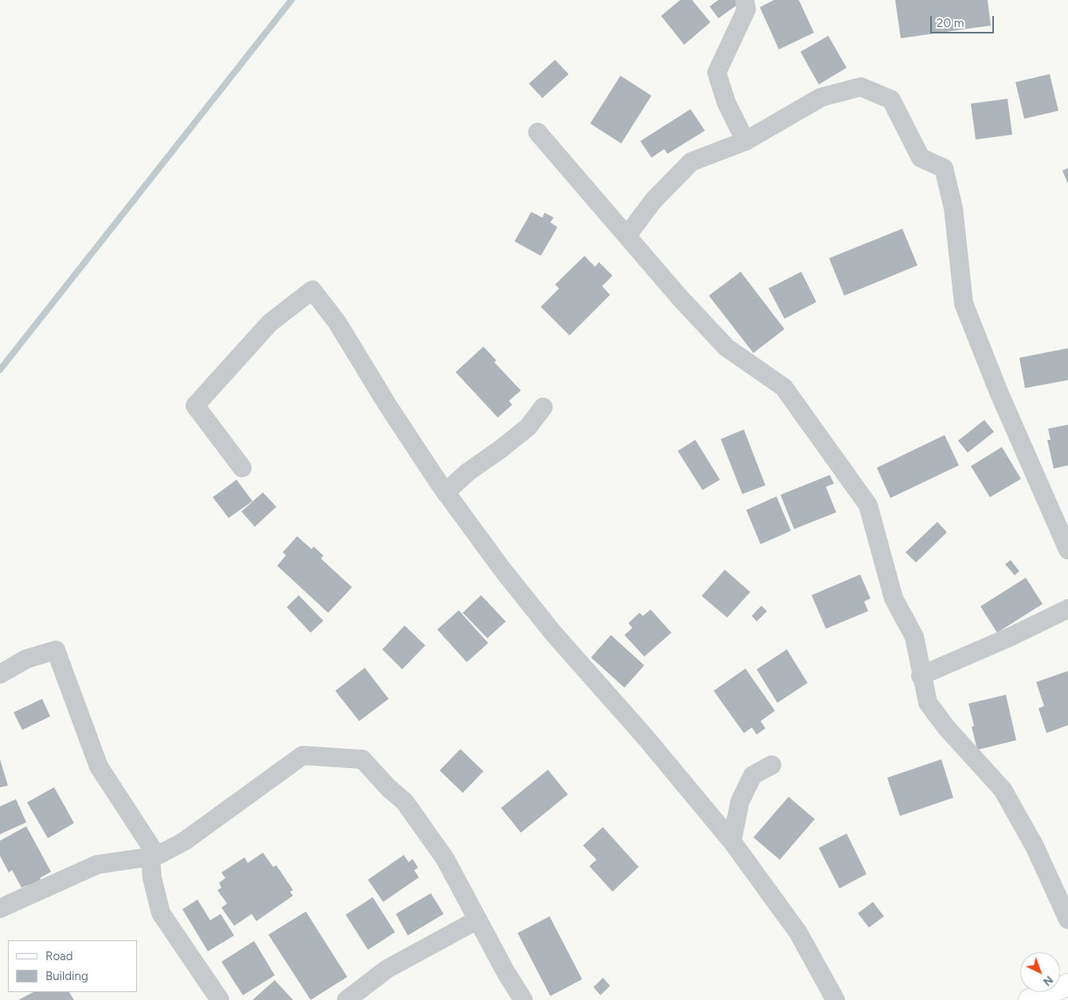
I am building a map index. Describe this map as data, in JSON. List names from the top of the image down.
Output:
{
  "legend": ["Road", "Building"],
  "scale_bar": "20 m",
  "north": "bottom right"
}
